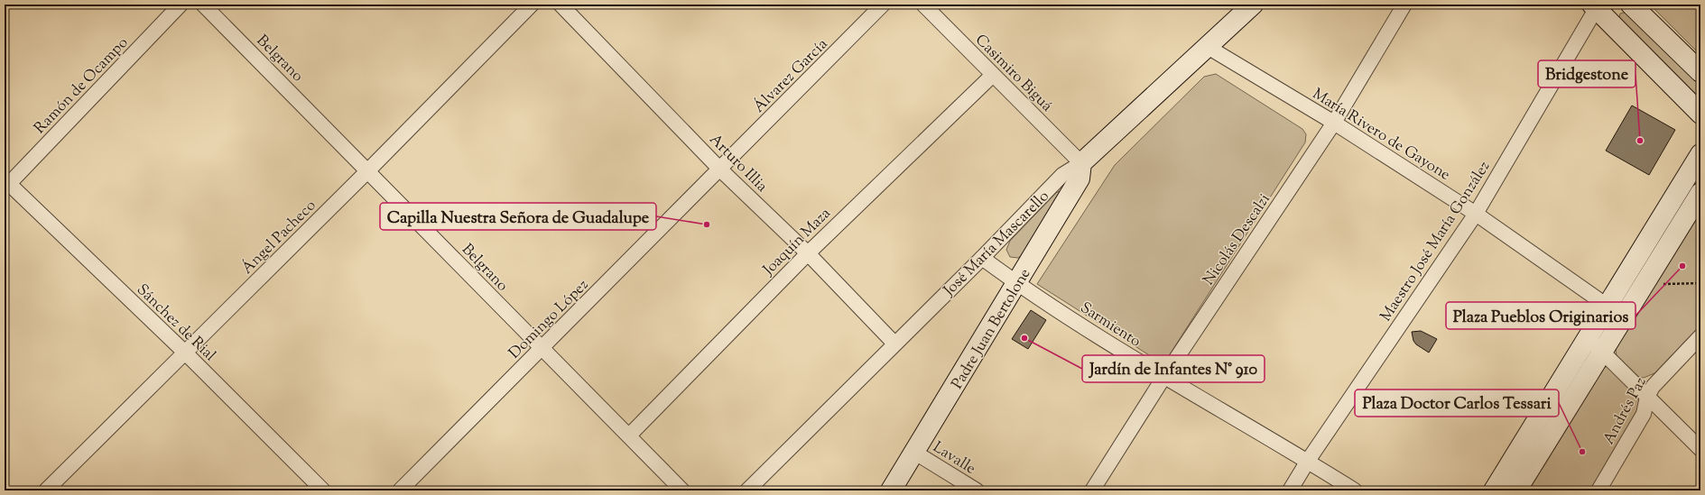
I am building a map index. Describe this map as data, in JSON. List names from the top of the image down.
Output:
{
  "streets": {
    "main road": ["José María Mascarello", "Padre Juan Bertolone"],
    "street": [
      "Belgrano",
      "Casimiro Biguá",
      "Álvarez García",
      "Ramón de Ocampo",
      "María Rivero de Gayone",
      "Arturo Illia",
      "Ángel Pacheco",
      "Nicolás Descalzi",
      "Joaquín Maza",
      "Maestro José María González",
      "Domingo López",
      "Sánchez de Rial",
      "Sarmiento",
      "Andrés Paz",
      "Lavalle"
    ]
  },
  "crossings": [
    ["Belgrano", "Ángel Pacheco"],
    ["Belgrano", "Joaquín Maza"],
    ["Belgrano", "Domingo López"],
    ["Casimiro Biguá", "Joaquín Maza"],
    ["Casimiro Biguá", "José María Mascarello"],
    ["Casimiro Biguá", "Padre Juan Bertolone"],
    ["Álvarez García", "Arturo Illia"],
    ["Álvarez García", "Domingo López"],
    ["Ramón de Ocampo", "Sánchez de Rial"],
    ["María Rivero de Gayone", "Nicolás Descalzi"],
    ["María Rivero de Gayone", "Maestro José María González"],
    ["María Rivero de Gayone", "José María Mascarello"],
    ["Arturo Illia", "Joaquín Maza"],
    ["Arturo Illia", "José María Mascarello"],
    ["Arturo Illia", "Domingo López"],
    ["Ángel Pacheco", "Sánchez de Rial"],
    ["Nicolás Descalzi", "Sarmiento"],
    ["Maestro José María González", "Sarmiento"],
    ["José María Mascarello", "Sarmiento"],
    ["José María Mascarello", "Padre Juan Bertolone"],
    ["Sarmiento", "Padre Juan Bertolone"],
    ["Padre Juan Bertolone", "Lavalle"]
  ],
  "places": [
    "Bridgestone",
    "Capilla Nuestra Señora de Guadalupe",
    "Plaza Pueblos Originarios",
    "Jardín de Infantes N° 910",
    "Plaza Doctor Carlos Tessari"
  ]
}
